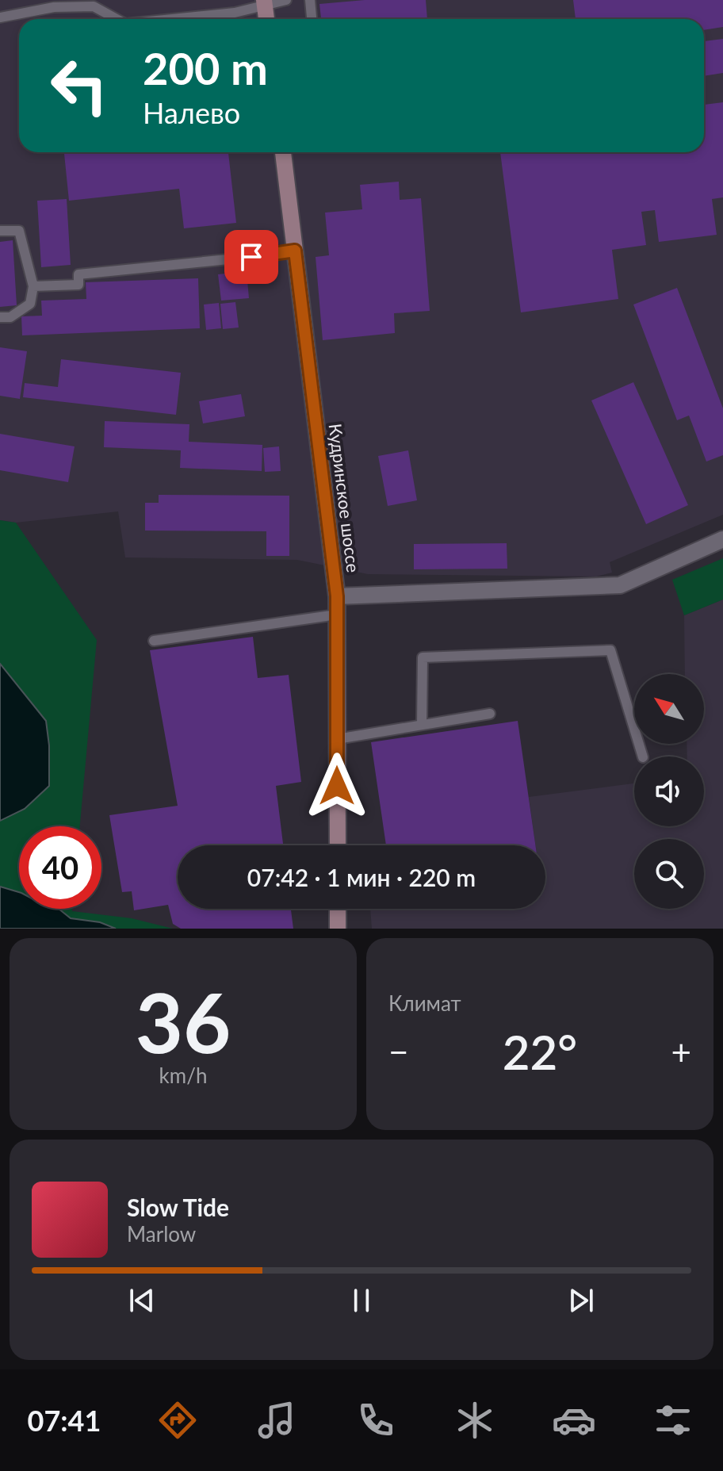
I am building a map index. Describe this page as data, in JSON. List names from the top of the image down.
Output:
{
  "streets": {
    "street": ["Кудринское шоссе"]
  },
  "north": "top left",
  "page": {
    "turn": ["200 m", "Налево"],
    "limit": "40",
    "trip": "07:42 · 1 мин · 220 m",
    "tile": [
      ["36", "km/h"],
      "Климат"
    ],
    "heat": ["−", "22°", "+"],
    "song": ["Slow Tide", "Marlow"],
    "tabs": "07:41"
  }
}
